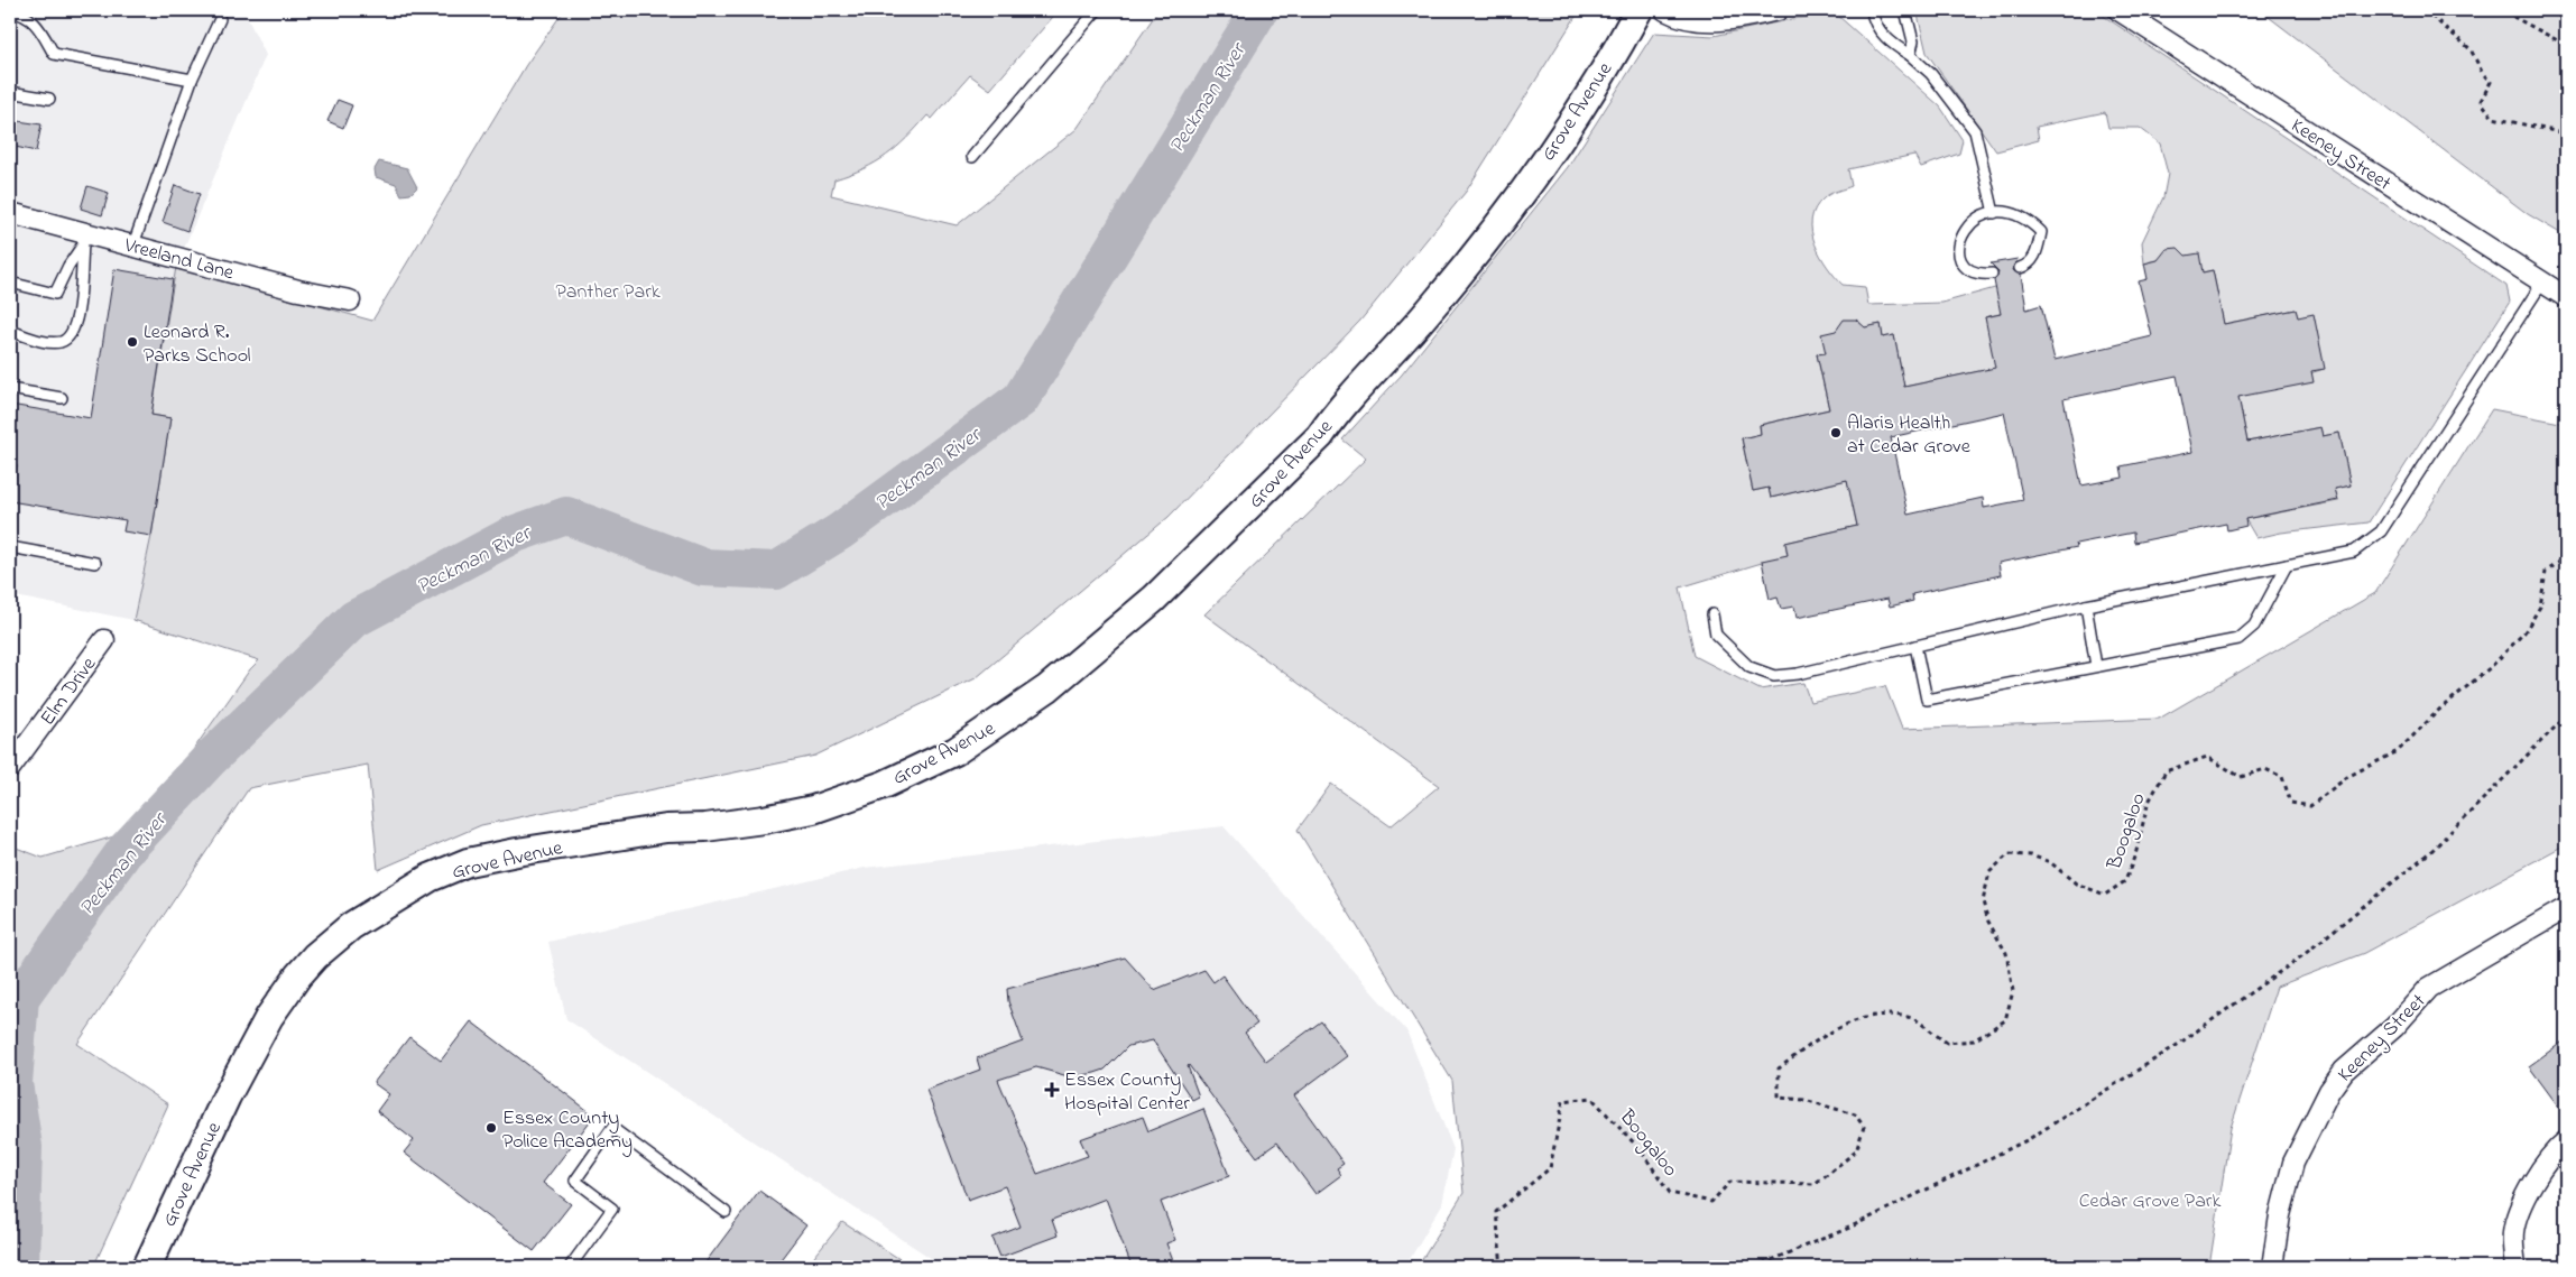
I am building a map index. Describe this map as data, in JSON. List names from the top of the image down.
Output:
{
  "streets": {
    "street": [
      "Grove Avenue",
      "Keeney Street",
      "Vreeland Lane",
      "Elm Drive"
    ],
    "path": ["Boogaloo"]
  },
  "water": ["Peckman River"],
  "parks": ["Panther Park", "Cedar Grove Park"],
  "places": {
    "other": ["Leonard R. Parks School", "Alaris Health at Cedar Grove", "Essex County Police Academy"],
    "health": ["Essex County Hospital Center"]
  }
}
